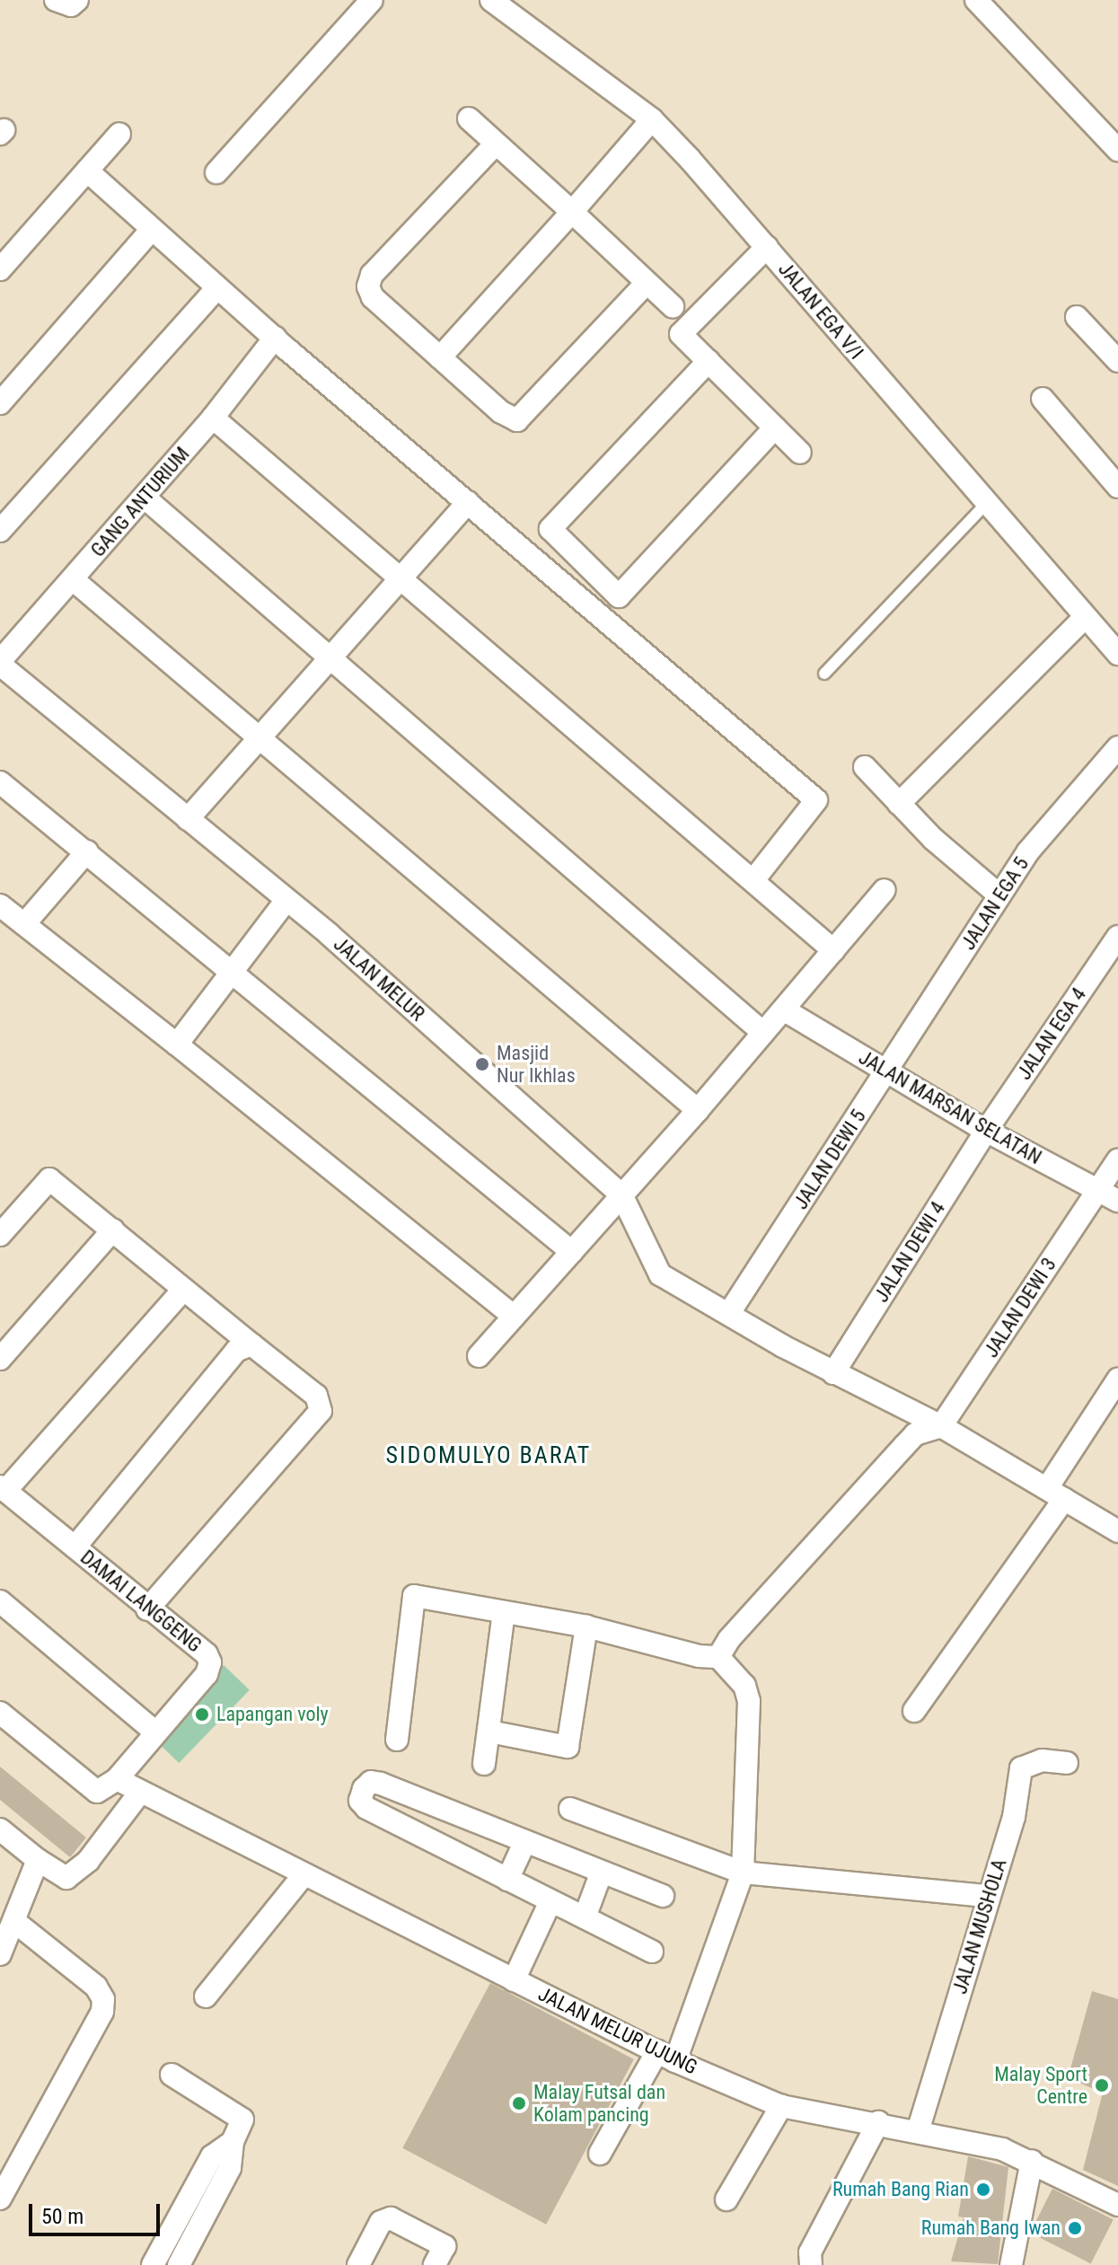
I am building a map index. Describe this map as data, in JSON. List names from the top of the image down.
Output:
{
  "streets": {
    "street": [
      "JALAN EGA V/I",
      "GANG ANTURIUM",
      "JALAN EGA 5",
      "JALAN MELUR",
      "JALAN EGA 4",
      "JALAN MARSAN SELATAN",
      "JALAN DEWI 5",
      "JALAN DEWI 4",
      "JALAN DEWI 3",
      "DAMAI LANGGENG",
      "JALAN MUSHOLA",
      "JALAN MELUR UJUNG"
    ]
  },
  "crossings": [
    ["GANG ANTURIUM", "JALAN MELUR"],
    ["JALAN EGA 5", "JALAN MARSAN SELATAN"],
    ["JALAN EGA 5", "JALAN DEWI 5"],
    ["JALAN MELUR", "JALAN DEWI 5"],
    ["JALAN MELUR", "JALAN DEWI 4"],
    ["JALAN MELUR", "JALAN DEWI 3"],
    ["JALAN EGA 4", "JALAN MARSAN SELATAN"],
    ["JALAN EGA 4", "JALAN DEWI 4"],
    ["JALAN MARSAN SELATAN", "JALAN DEWI 5"],
    ["JALAN MARSAN SELATAN", "JALAN DEWI 4"],
    ["JALAN MARSAN SELATAN", "JALAN DEWI 3"],
    ["DAMAI LANGGENG", "JALAN MELUR UJUNG"],
    ["JALAN MUSHOLA", "JALAN MELUR UJUNG"]
  ],
  "districts": ["SIDOMULYO BARAT"],
  "places": [
    "Masjid Nur Ikhlas",
    "Lapangan voly",
    "Malay Sport Centre",
    "Malay Futsal dan Kolam pancing",
    "Rumah Bang Rian",
    "Rumah Bang Iwan"
  ],
  "scale_bar": "50 m"
}
